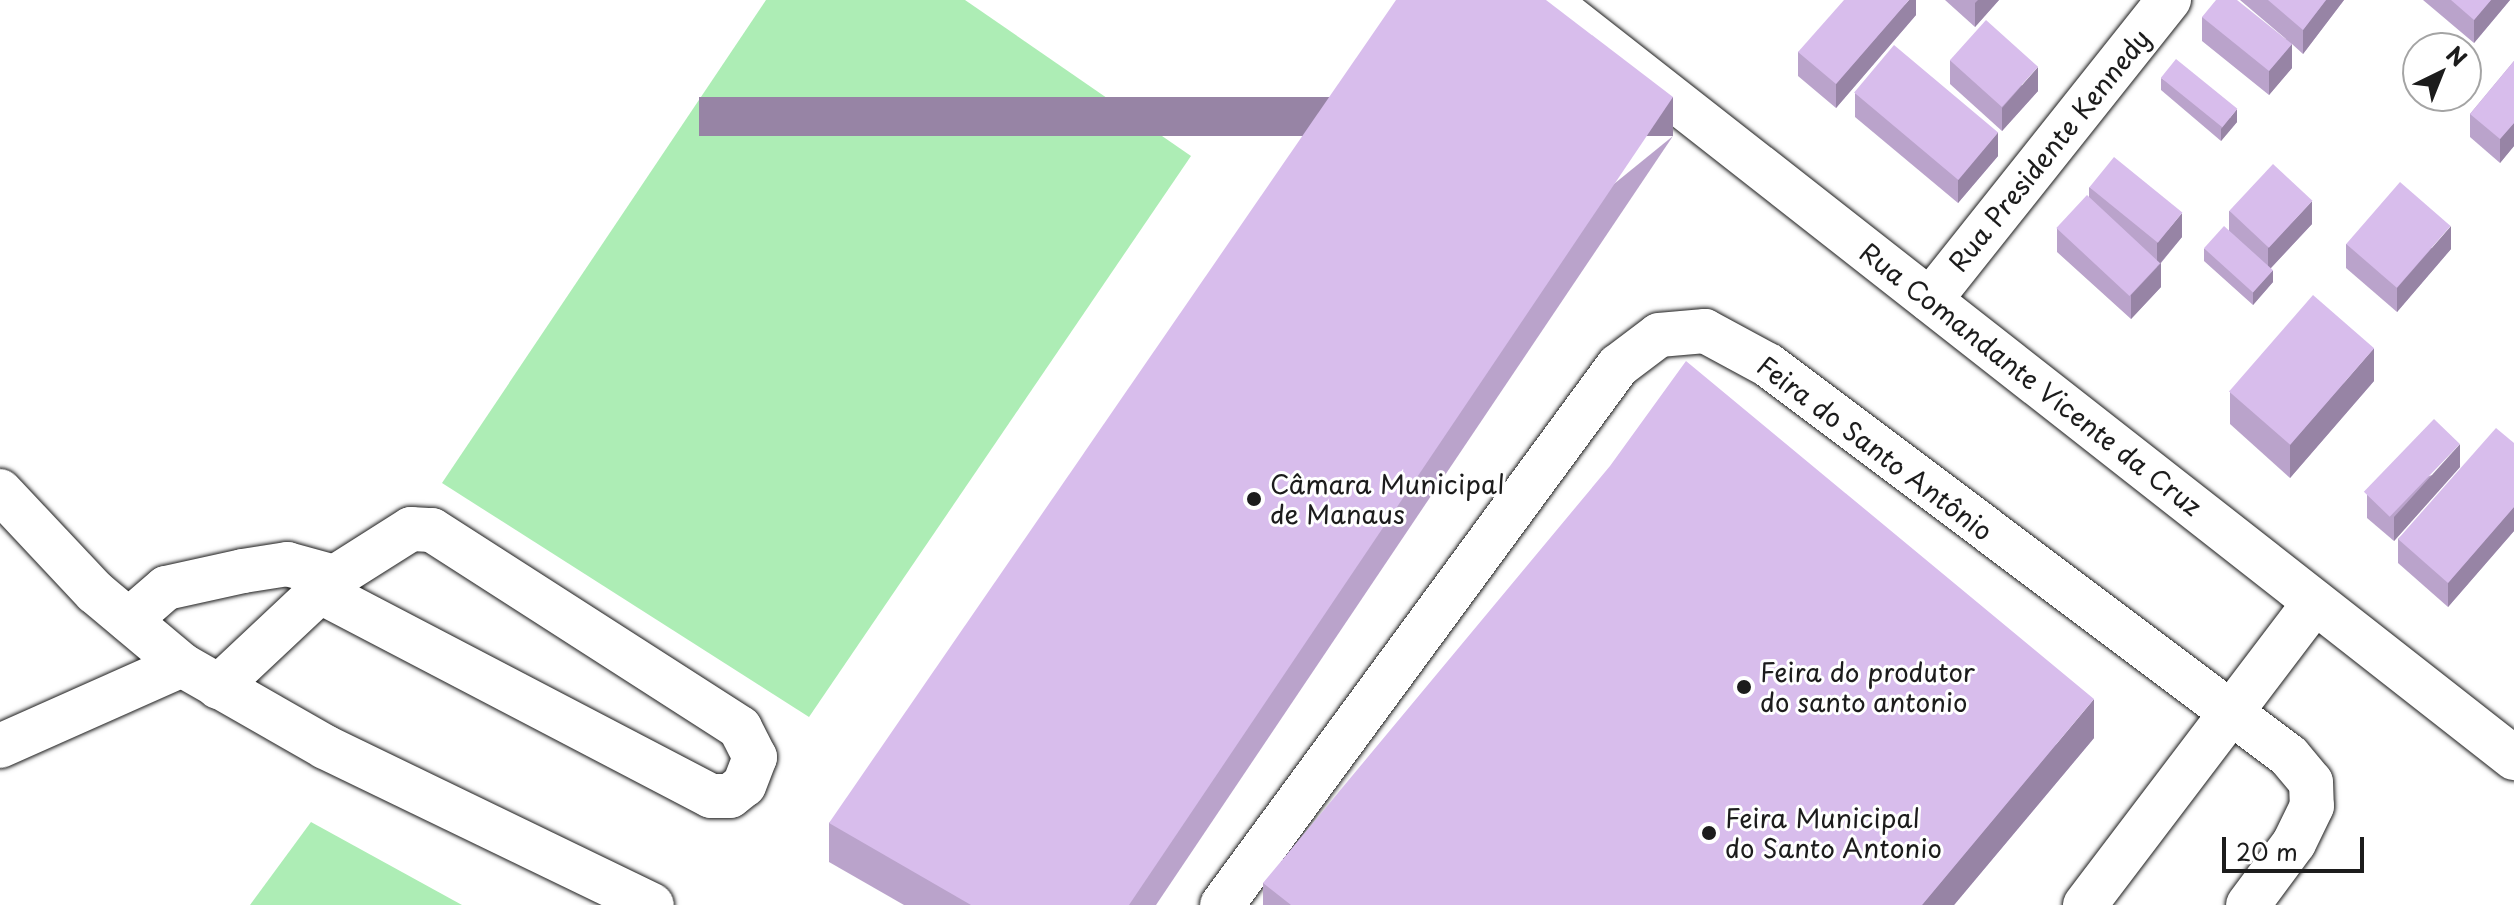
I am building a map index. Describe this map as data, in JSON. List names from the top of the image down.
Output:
{
  "streets": {
    "street": ["Rua Presidente Kennedy", "Rua Comandante Vicente da Cruz", "Feira do Santo Antônio"]
  },
  "crossings": [
    ["Rua Presidente Kennedy", "Rua Comandante Vicente da Cruz"]
  ],
  "places": ["Câmara Municipal de Manaus", "Feira do produtor do santo antonio", "Feira Municipal do Santo Antonio"],
  "scale_bar": "20 m",
  "north": "top right"
}
